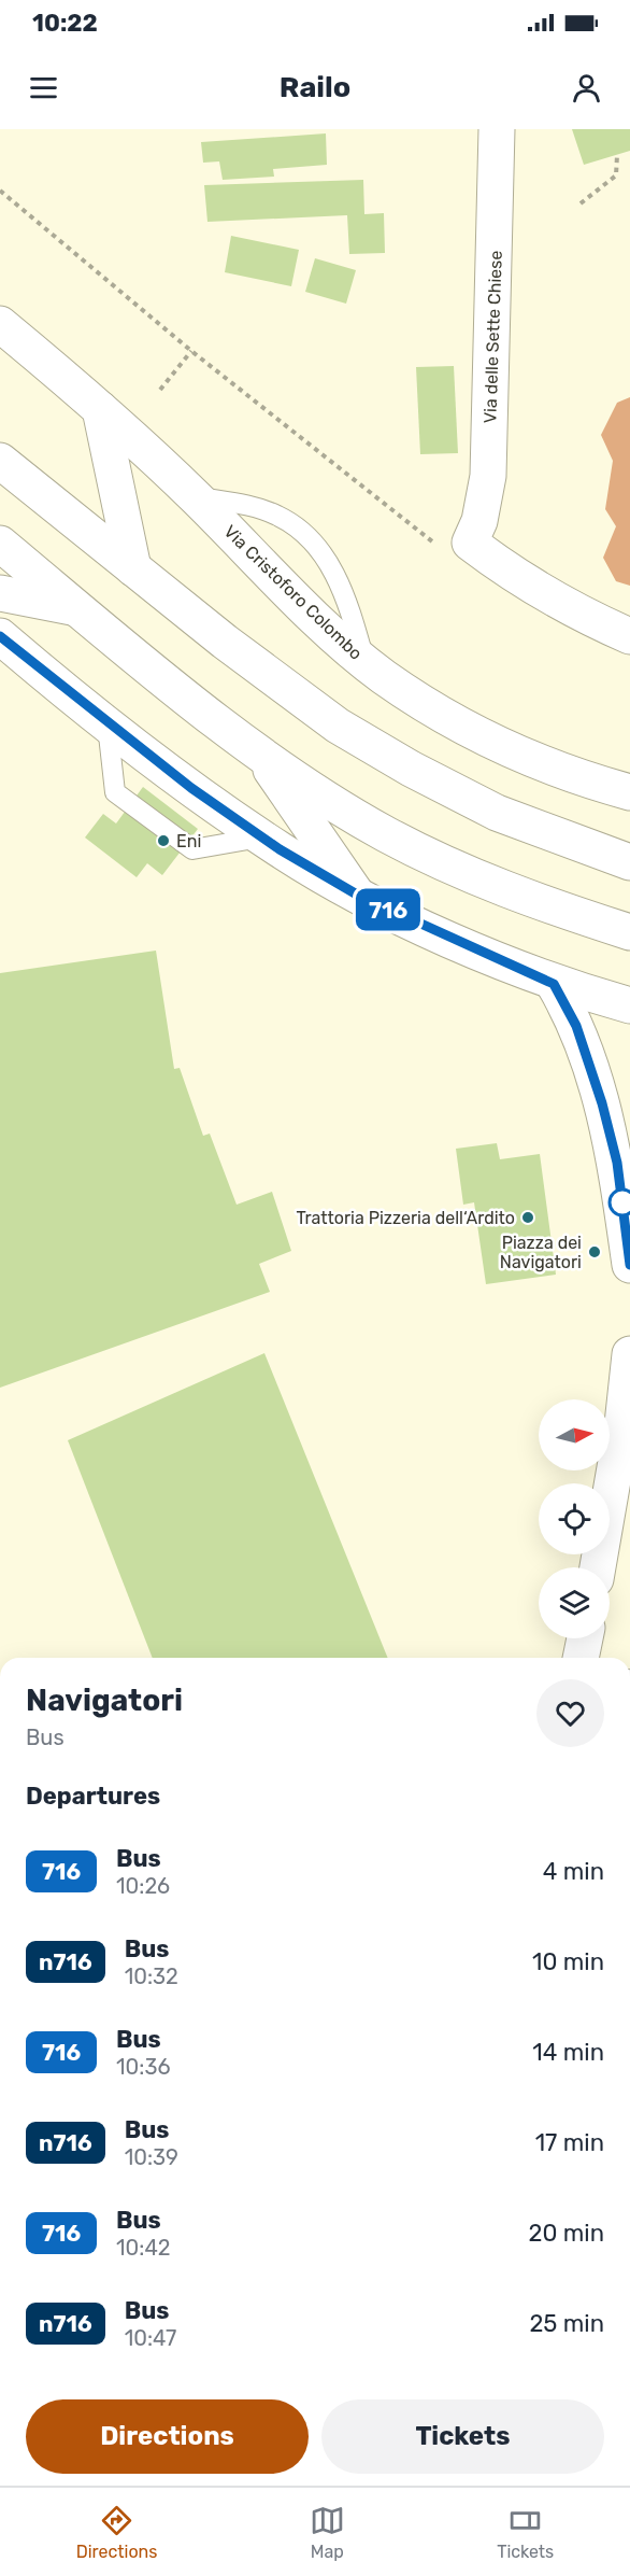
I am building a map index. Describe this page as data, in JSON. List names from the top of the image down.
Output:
{
  "streets": {
    "main road": ["Via delle Sette Chiese", "Via Cristoforo Colombo"]
  },
  "places": ["Eni", "Trattoria Pizzeria dell‘Ardito", "Piazza dei Navigatori"],
  "lines": ["bus line 716"],
  "north": "right",
  "page": {
    "status": "10:22",
    "header": "Railo",
    "on_map": "716",
    "heading": [
      ["Navigatori", "Bus"],
      "Departures"
    ],
    "list": [
      {
        "mark": "716",
        "name": "Bus",
        "note": "10:26",
        "value": "4 min"
      },
      {
        "mark": "n716",
        "name": "Bus",
        "note": "10:32",
        "value": "10 min"
      },
      {
        "mark": "716",
        "name": "Bus",
        "note": "10:36",
        "value": "14 min"
      },
      {
        "mark": "n716",
        "name": "Bus",
        "note": "10:39",
        "value": "17 min"
      },
      {
        "mark": "716",
        "name": "Bus",
        "note": "10:42",
        "value": "20 min"
      },
      {
        "mark": "n716",
        "name": "Bus",
        "note": "10:47",
        "value": "25 min"
      }
    ],
    "buttons": ["Directions", "Tickets"],
    "tabs": ["Directions", "Map", "Tickets"]
  }
}
